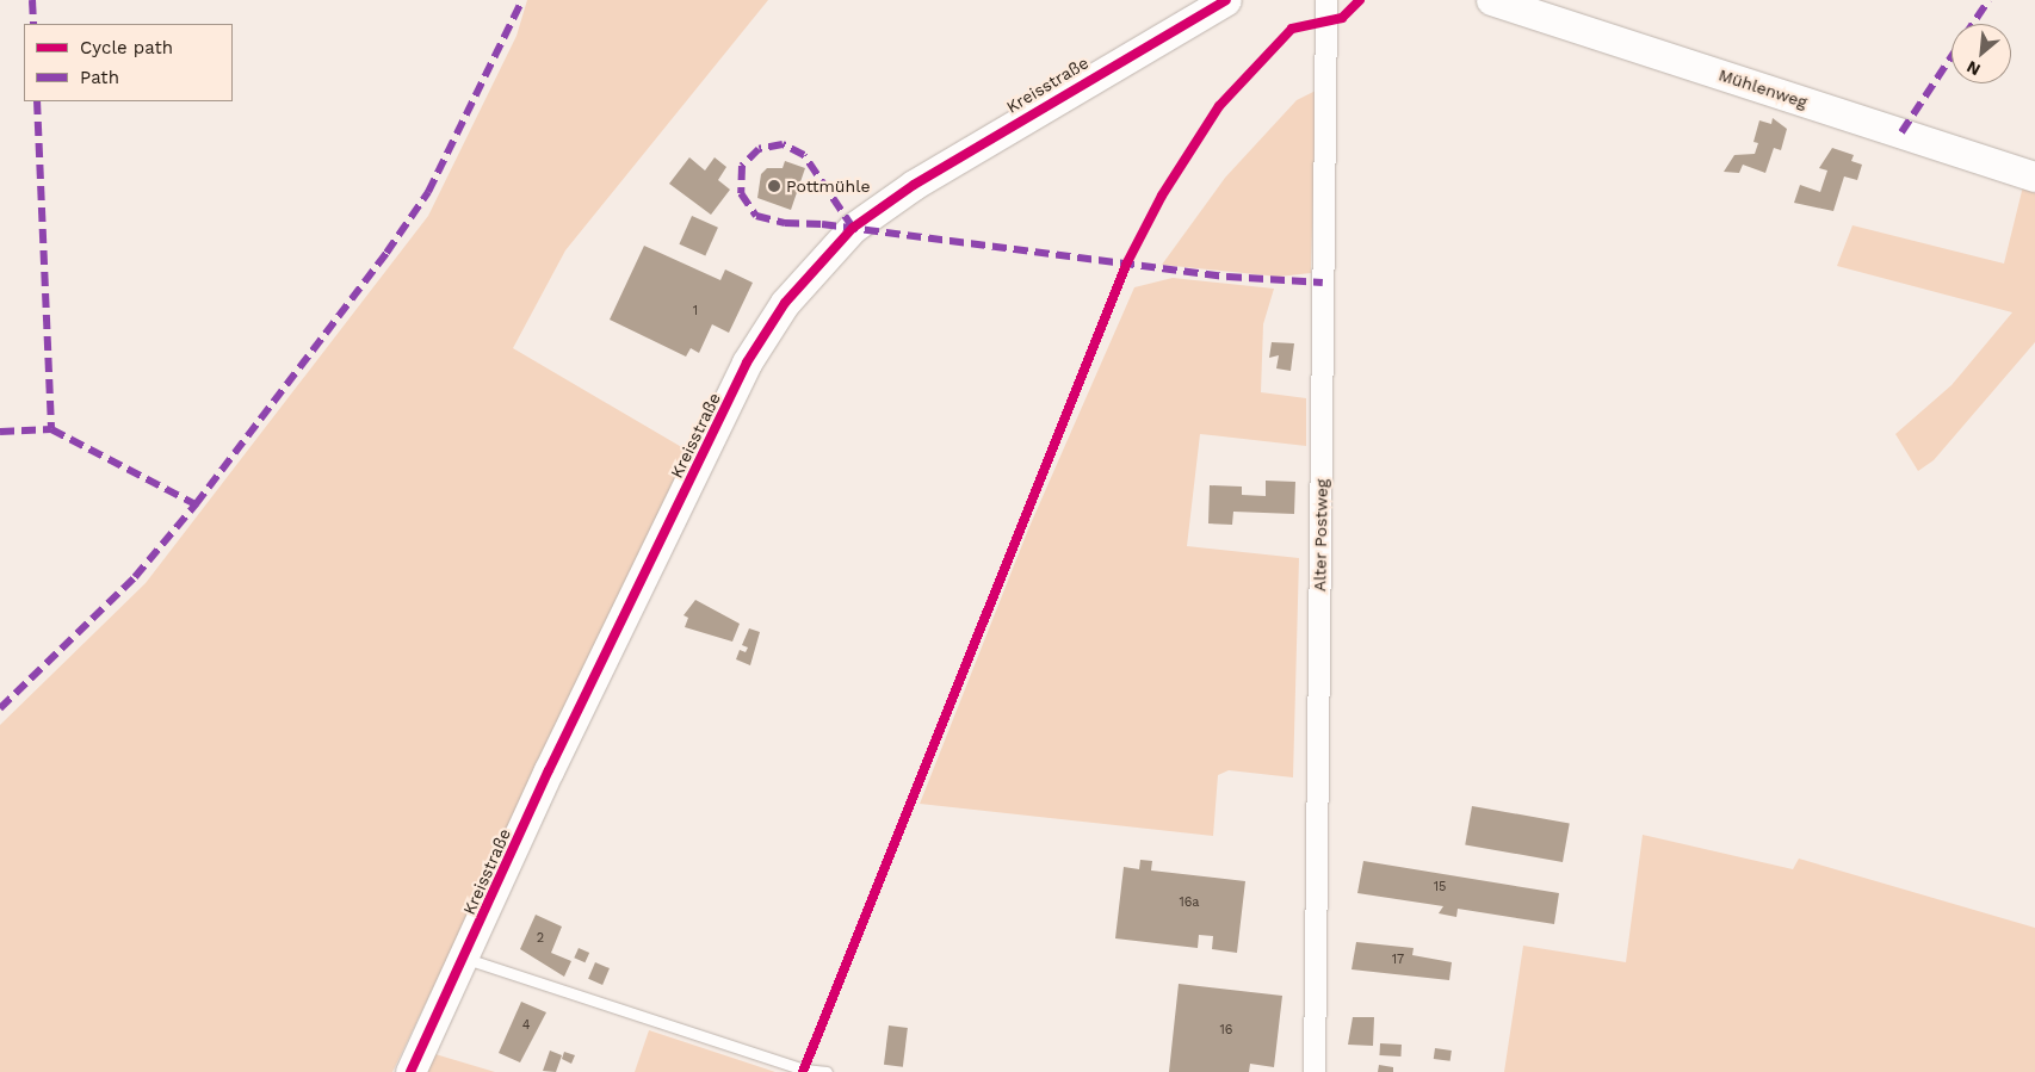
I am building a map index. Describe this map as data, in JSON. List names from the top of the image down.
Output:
{
  "streets": {
    "street": ["Kreisstraße", "Mühlenweg", "Alter Postweg"]
  },
  "places": ["Pottmühle"],
  "house_numbers": [
    "1",
    "15",
    "16a",
    "2",
    "17",
    "4",
    "16"
  ],
  "legend": ["Cycle path", "Path"],
  "north": "bottom left"
}
